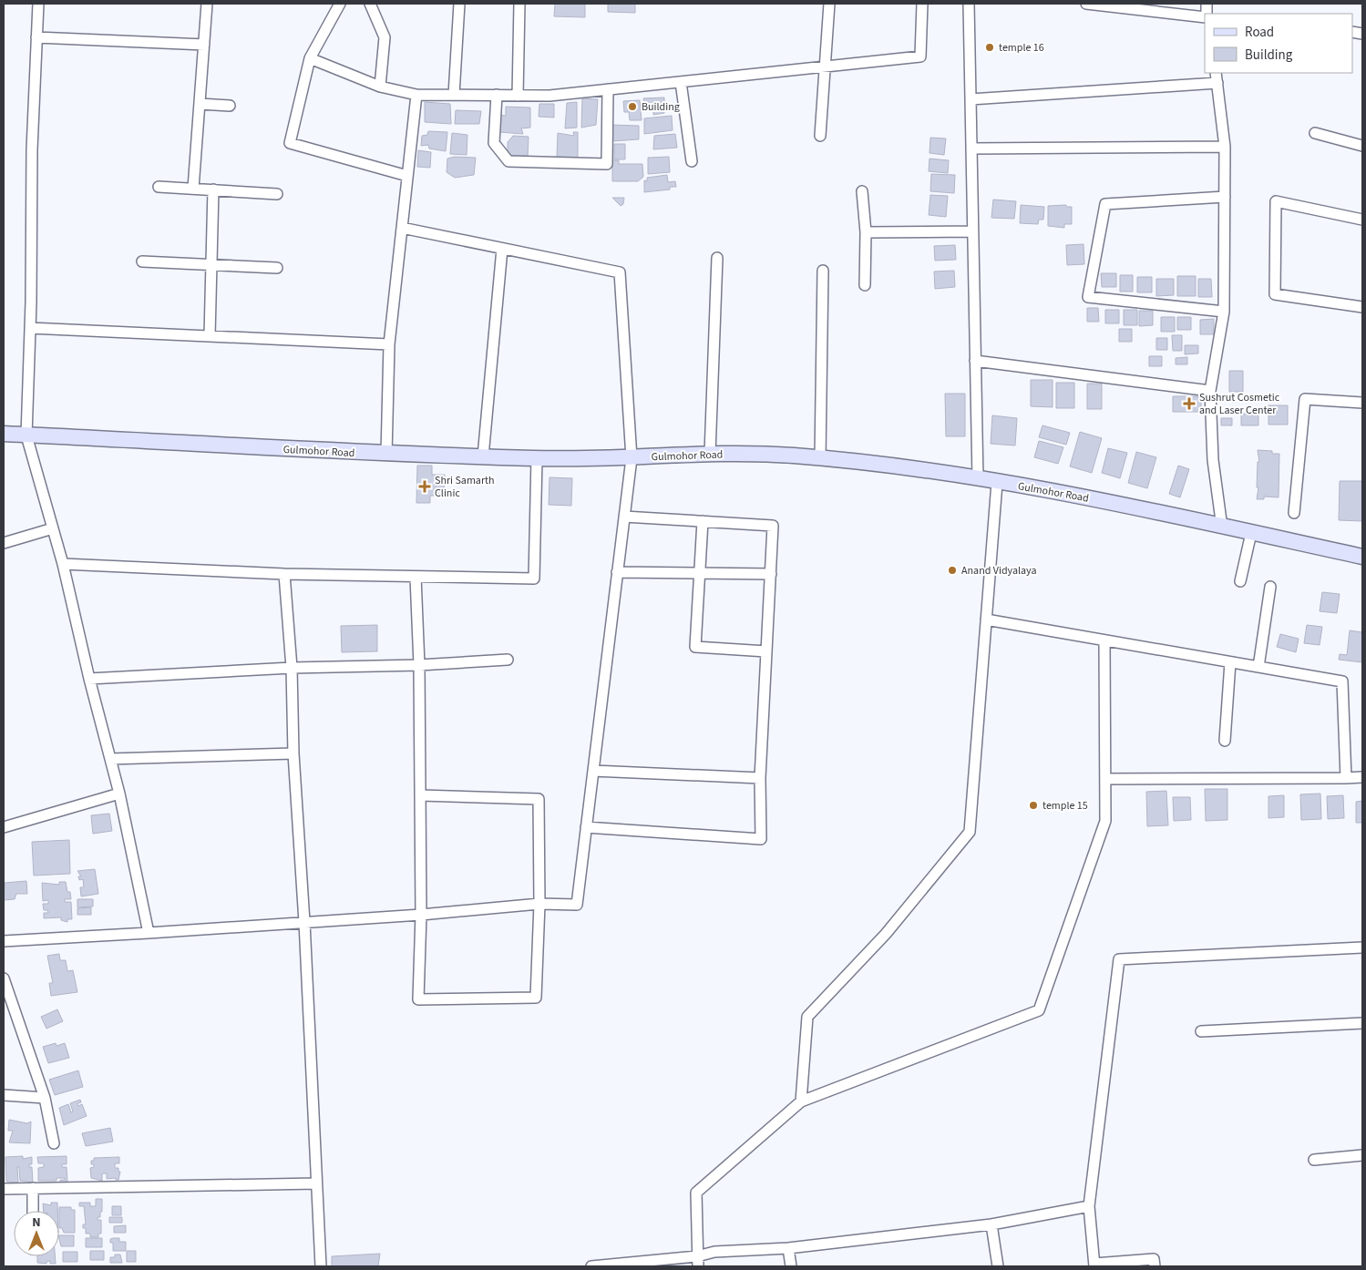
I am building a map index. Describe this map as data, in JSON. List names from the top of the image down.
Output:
{
  "streets": {
    "street": ["Gulmohor Road"]
  },
  "places": {
    "other": [
      "temple 16",
      "Building",
      "Anand Vidyalaya",
      "temple 15"
    ],
    "health": ["Sushrut Cosmetic and Laser Center", "Shri Samarth Clinic"]
  },
  "legend": ["Road", "Building"],
  "north": "top"
}
